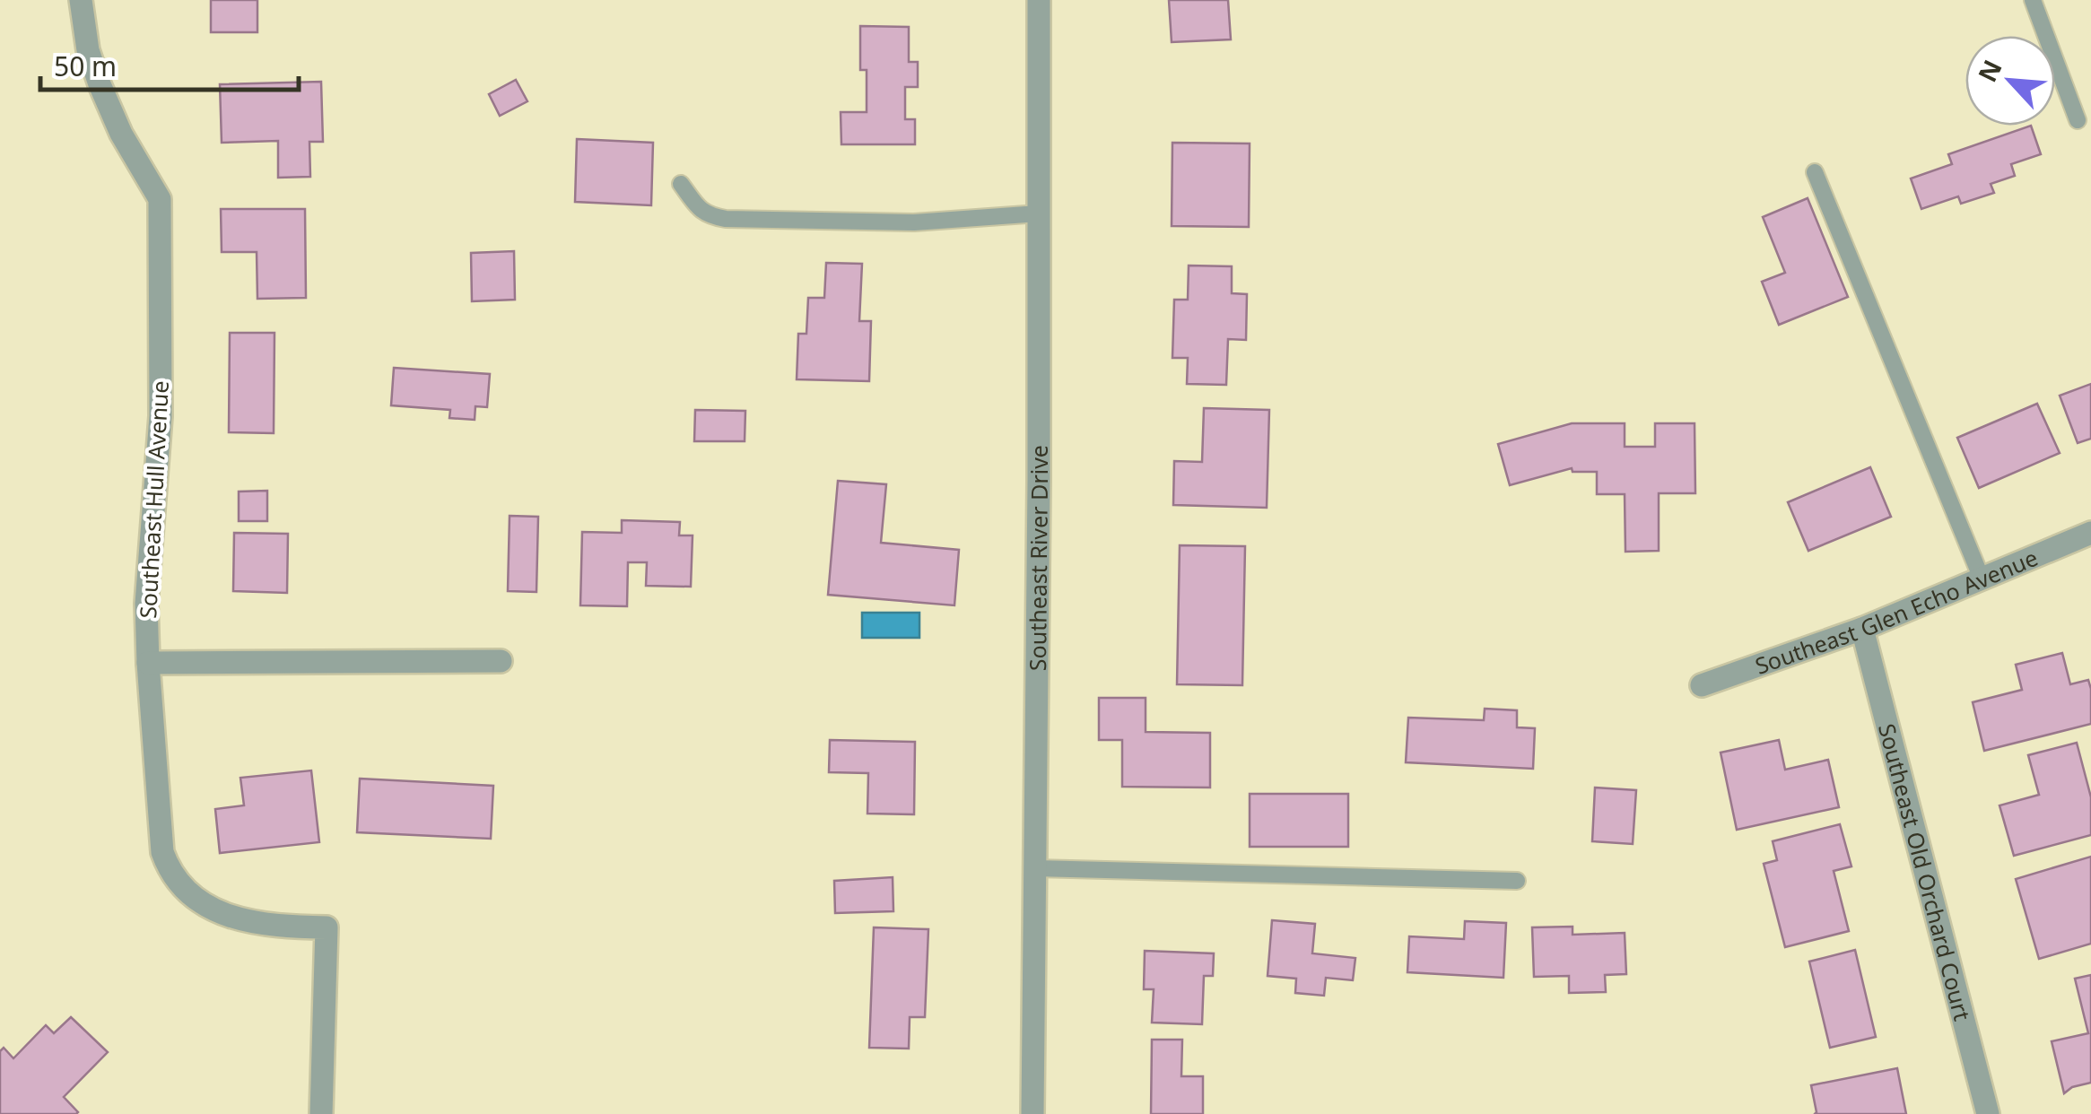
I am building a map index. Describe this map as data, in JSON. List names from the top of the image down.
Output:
{
  "streets": {
    "street": [
      "Southeast Hull Avenue",
      "Southeast River Drive",
      "Southeast Glen Echo Avenue",
      "Southeast Old Orchard Court"
    ]
  },
  "crossings": [
    ["Southeast Glen Echo Avenue", "Southeast Old Orchard Court"]
  ],
  "scale_bar": "50 m",
  "north": "top left"
}
